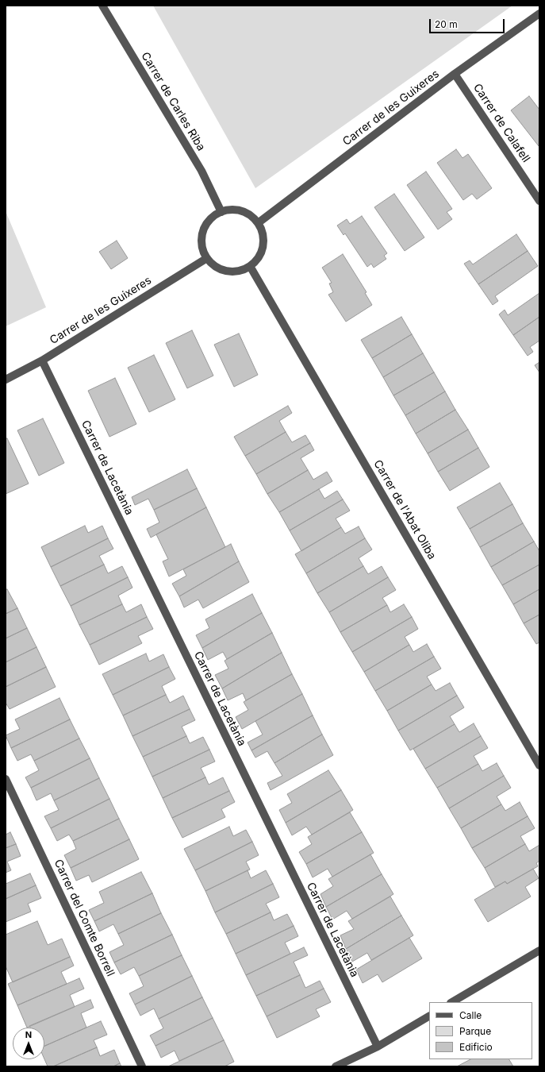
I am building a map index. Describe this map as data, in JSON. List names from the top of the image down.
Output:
{
  "streets": {
    "street": [
      "Carrer de Carles Riba",
      "Carrer de les Guixeres",
      "Carrer de Calafell",
      "Carrer de Lacetània",
      "Carrer de l'Abat Oliba",
      "Carrer del Comte Borrell"
    ]
  },
  "crossings": [
    ["Carrer de Carles Riba", "Carrer de les Guixeres"],
    ["Carrer de Carles Riba", "Carrer de l'Abat Oliba"],
    ["Carrer de les Guixeres", "Carrer de Calafell"],
    ["Carrer de les Guixeres", "Carrer de Lacetània"],
    ["Carrer de les Guixeres", "Carrer de l'Abat Oliba"]
  ],
  "legend": ["Calle", "Parque", "Edificio"],
  "scale_bar": "20 m",
  "north": "top"
}
